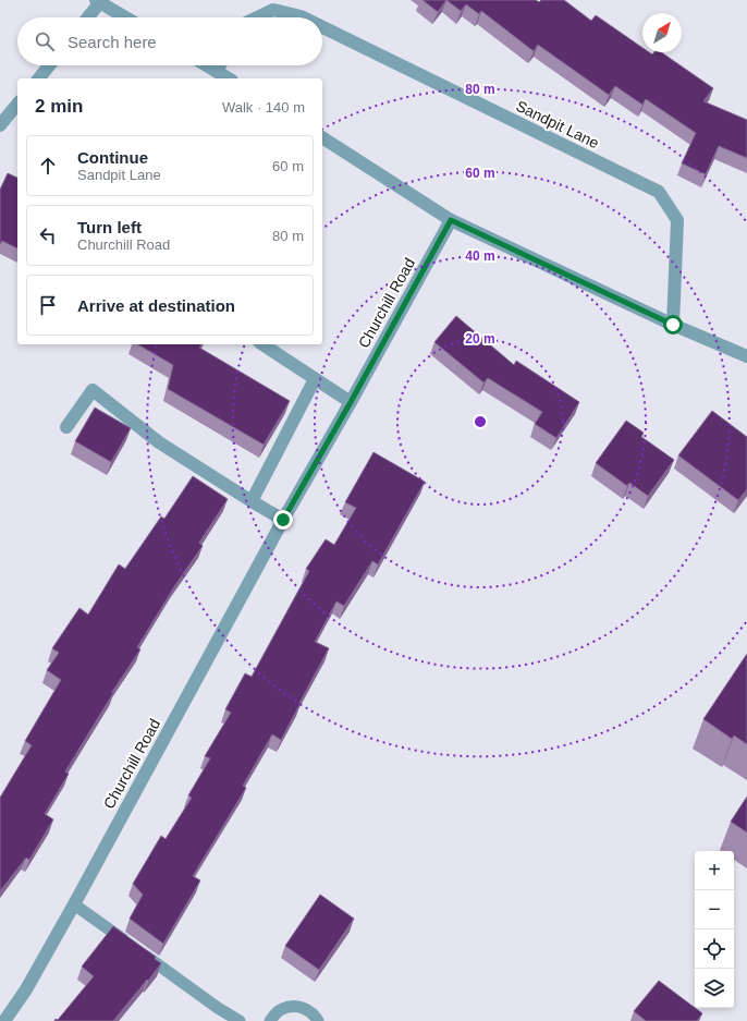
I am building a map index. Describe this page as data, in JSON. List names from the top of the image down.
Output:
{
  "streets": {
    "street": ["Sandpit Lane", "Churchill Road"]
  },
  "north": "top right",
  "page": {
    "search": "Search here",
    "heading": ["2 min", "Walk · 140 m"],
    "list": [
      ["Continue", "Sandpit Lane", "60 m"],
      ["Turn left", "Churchill Road", "80 m"],
      "Arrive at destination"
    ],
    "map_buttons": ["+", "−"]
  },
  "rings": [
    "80 m",
    "60 m",
    "40 m",
    "20 m"
  ]
}
